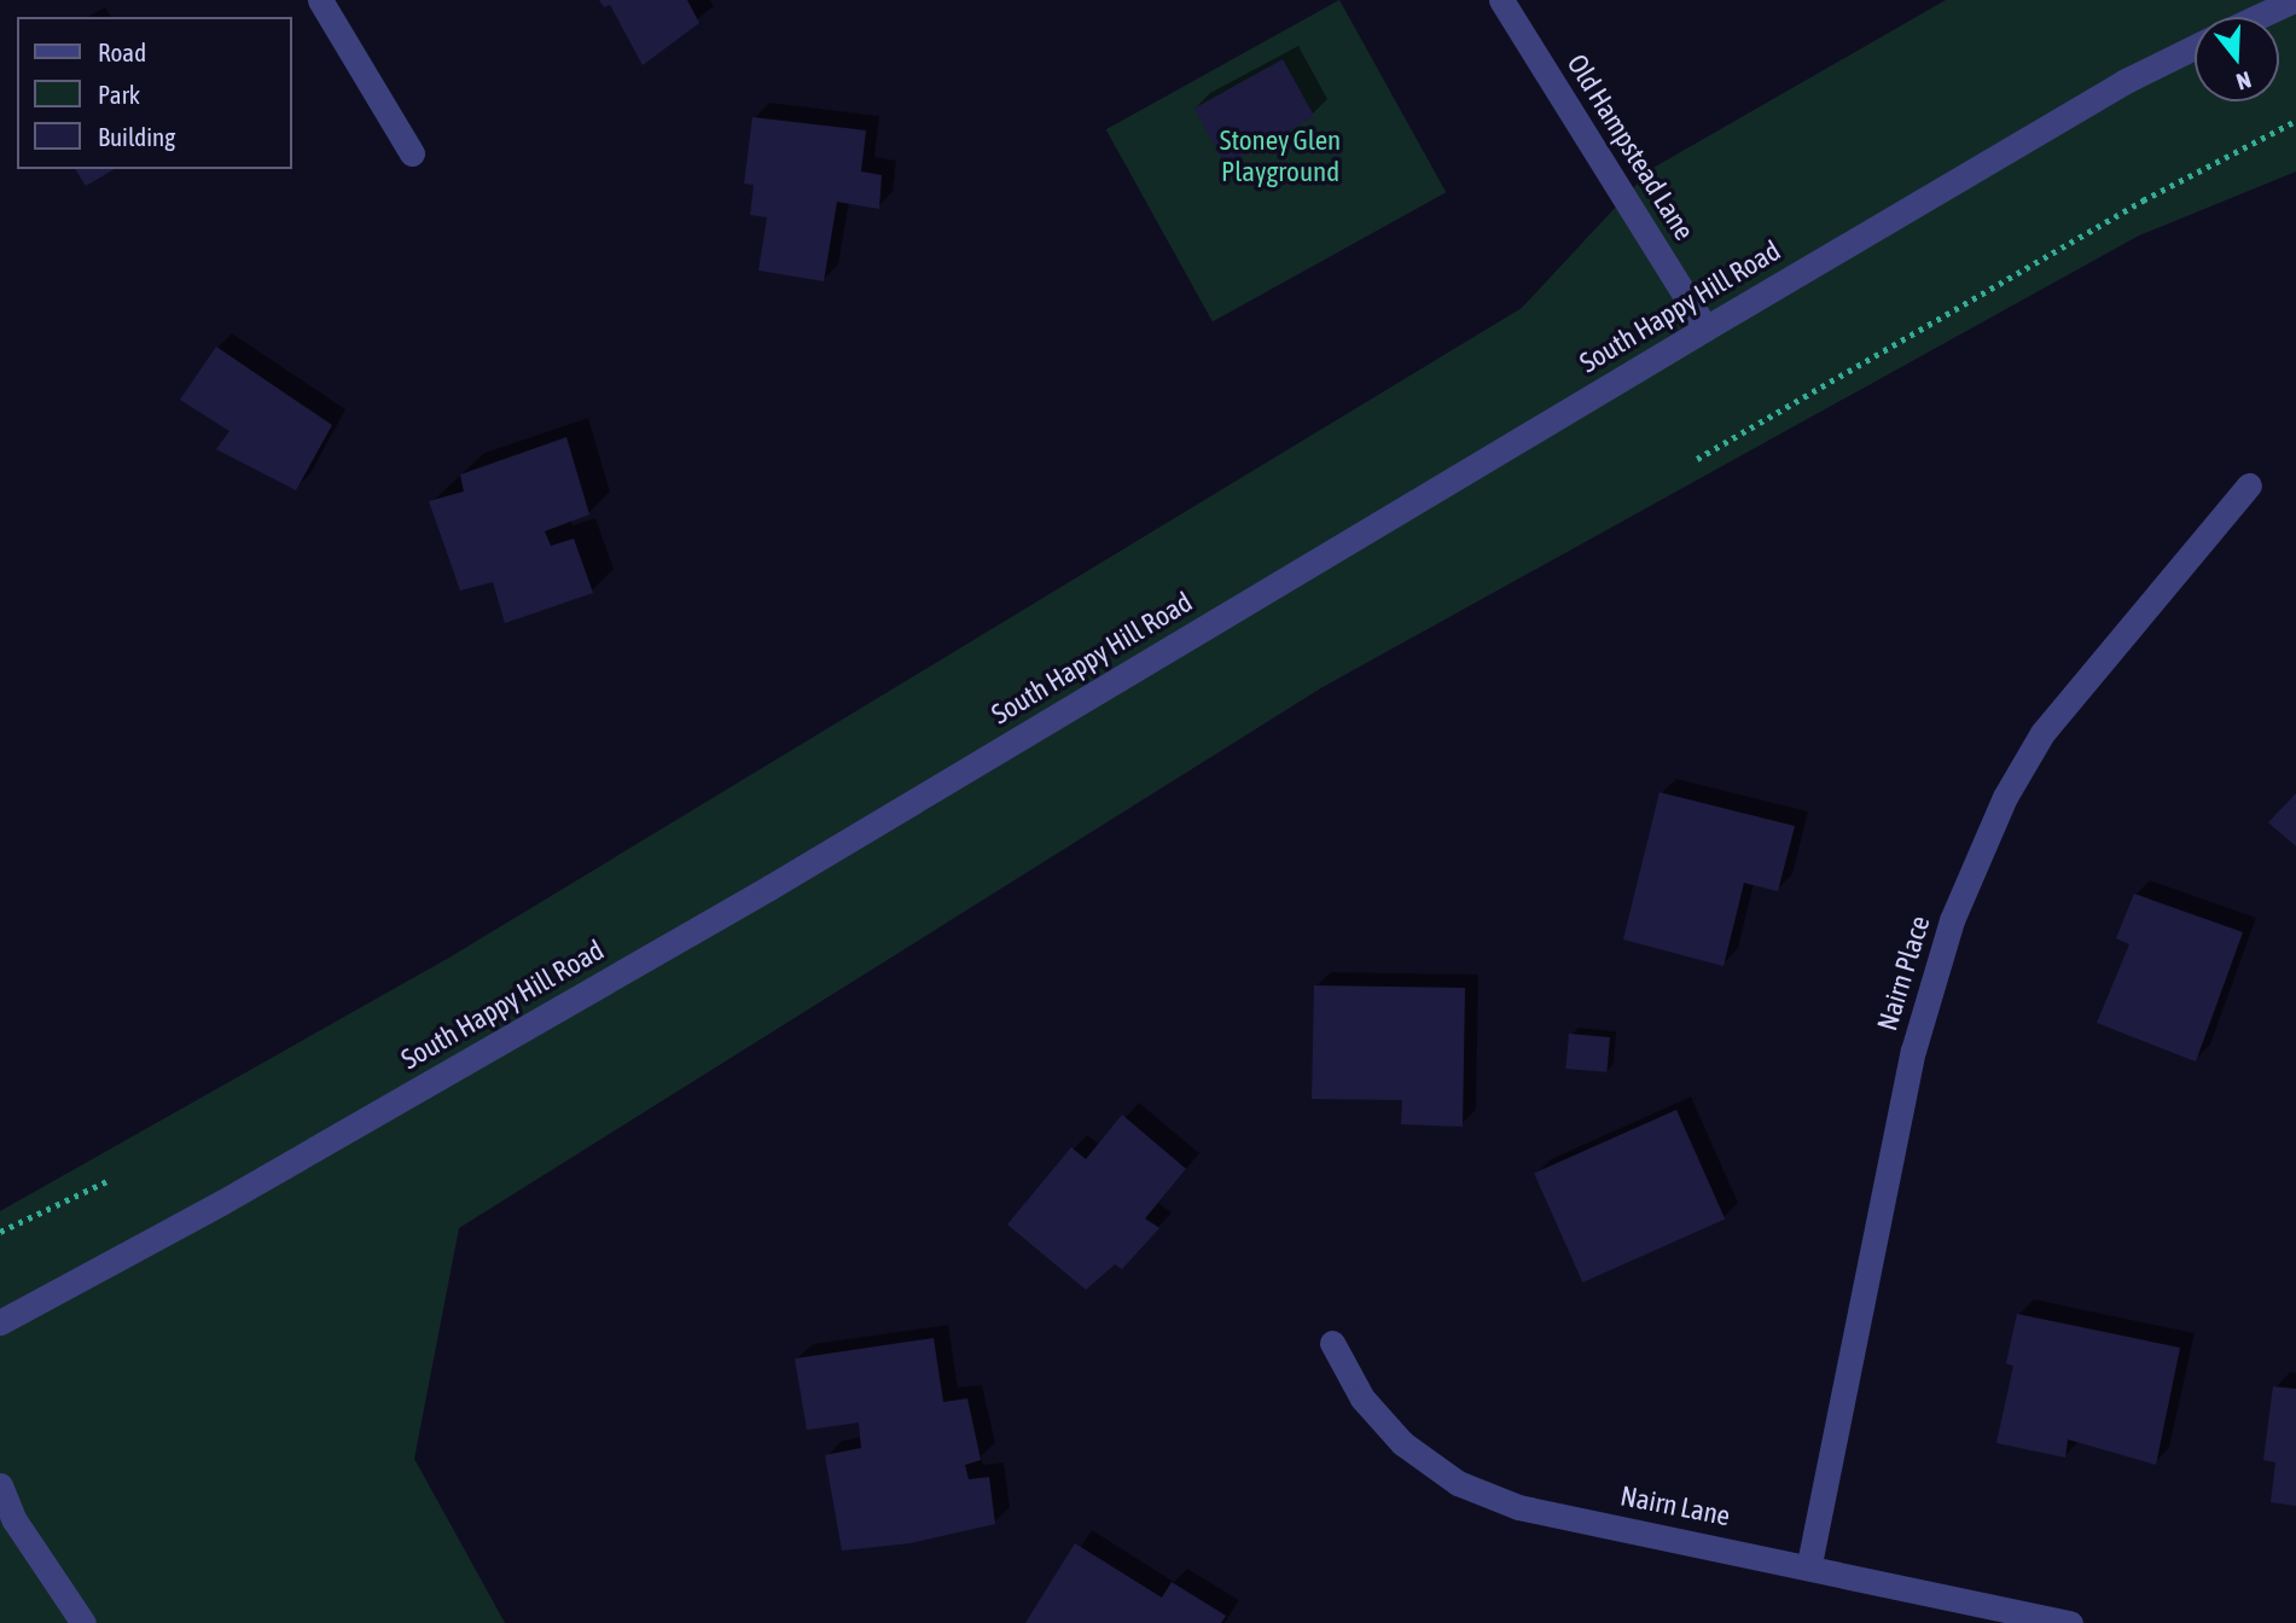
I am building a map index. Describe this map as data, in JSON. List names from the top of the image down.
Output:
{
  "streets": {
    "street": [
      "Old Hampstead Lane",
      "South Happy Hill Road",
      "Nairn Place",
      "Nairn Lane"
    ]
  },
  "crossings": [
    ["Old Hampstead Lane", "South Happy Hill Road"],
    ["Nairn Place", "Nairn Lane"]
  ],
  "parks": ["Stoney Glen Playground"],
  "legend": ["Road", "Park", "Building"],
  "north": "bottom"
}
